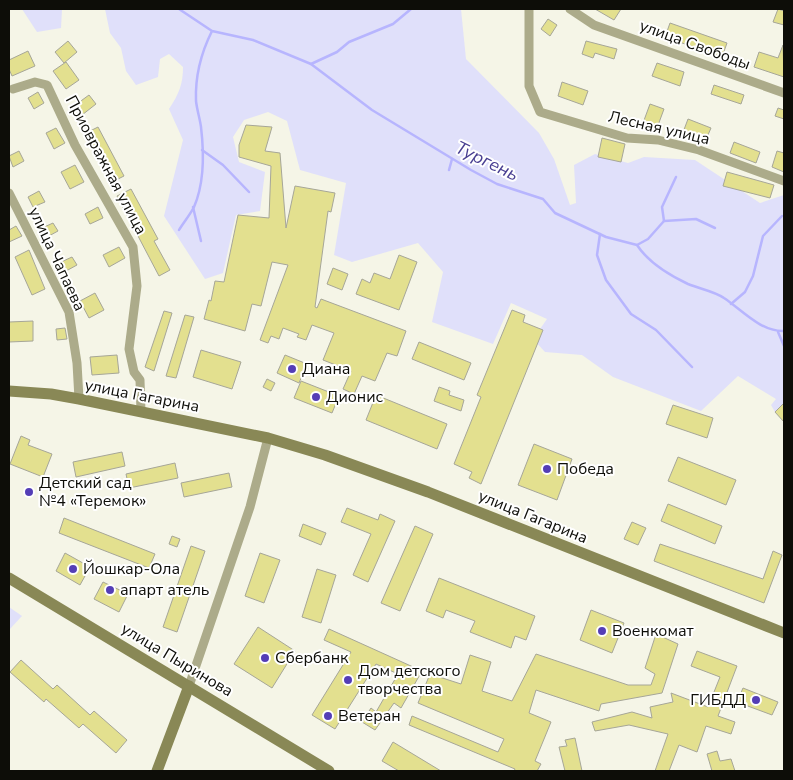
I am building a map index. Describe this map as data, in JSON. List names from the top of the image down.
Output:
{
  "streets": {
    "street": [
      "улица Свободы",
      "Лесная улица",
      "Приовражная улица",
      "улица Чапаева",
      "улица Гагарина",
      "улица Пыринова"
    ]
  },
  "crossings": [
    ["Приовражная улица", "улица Гагарина"],
    ["улица Чапаева", "улица Гагарина"]
  ],
  "water": ["Тургень"],
  "places": [
    "Диана",
    "Дионис",
    "Победа",
    "Детский сад №4 «Теремок»",
    "Йошкар-Ола",
    "апарт атель",
    "Военкомат",
    "Сбербанк",
    "Дом детского творчества",
    "ГИБДД",
    "Ветеран"
  ]
}
